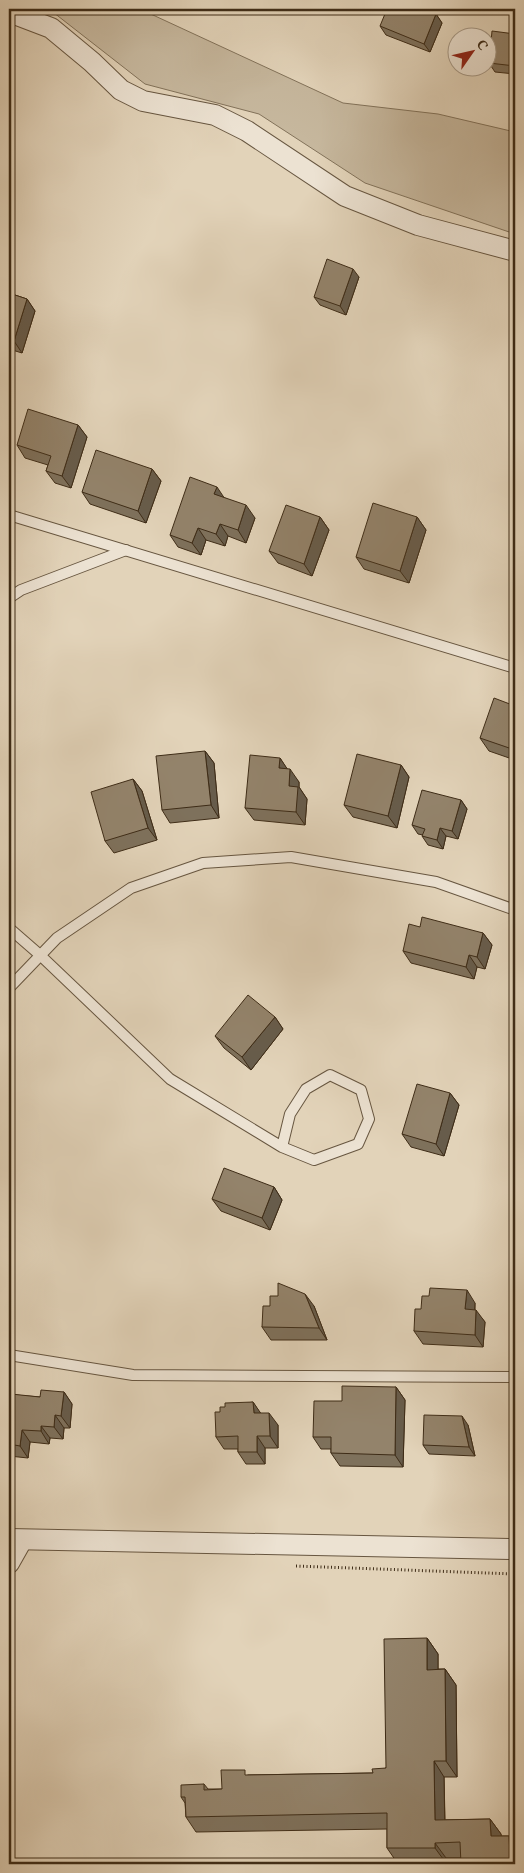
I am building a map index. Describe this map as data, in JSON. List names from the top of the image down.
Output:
{
  "north": "top right"
}
